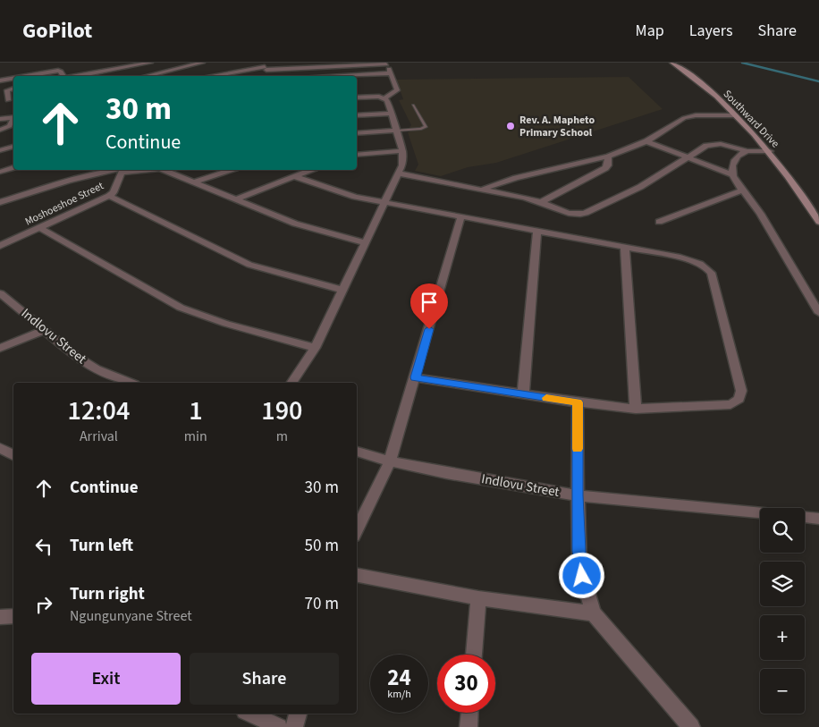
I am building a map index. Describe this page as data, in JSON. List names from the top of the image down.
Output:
{
  "streets": {
    "main road": ["Southward Drive"],
    "street": ["Moshoeshoe Street", "Indlovu Street"]
  },
  "places": ["Rev. A. Mapheto Primary School"],
  "page": {
    "header": "GoPilot",
    "nav": ["Map", "Layers", "Share"],
    "turn": ["30 m", "Continue"],
    "eta": [
      "12:04",
      "Arrival",
      "1",
      "min",
      "190",
      "m"
    ],
    "list": [
      {
        "name": "Continue",
        "value": "30 m"
      },
      {
        "name": "Turn left",
        "value": "50 m"
      },
      {
        "name": "Turn right",
        "note": "Ngungunyane Street",
        "value": "70 m"
      }
    ],
    "map_buttons": ["+", "−"],
    "buttons": ["Exit", "Share"],
    "speed": "24 km/h",
    "limit": "30"
  }
}
